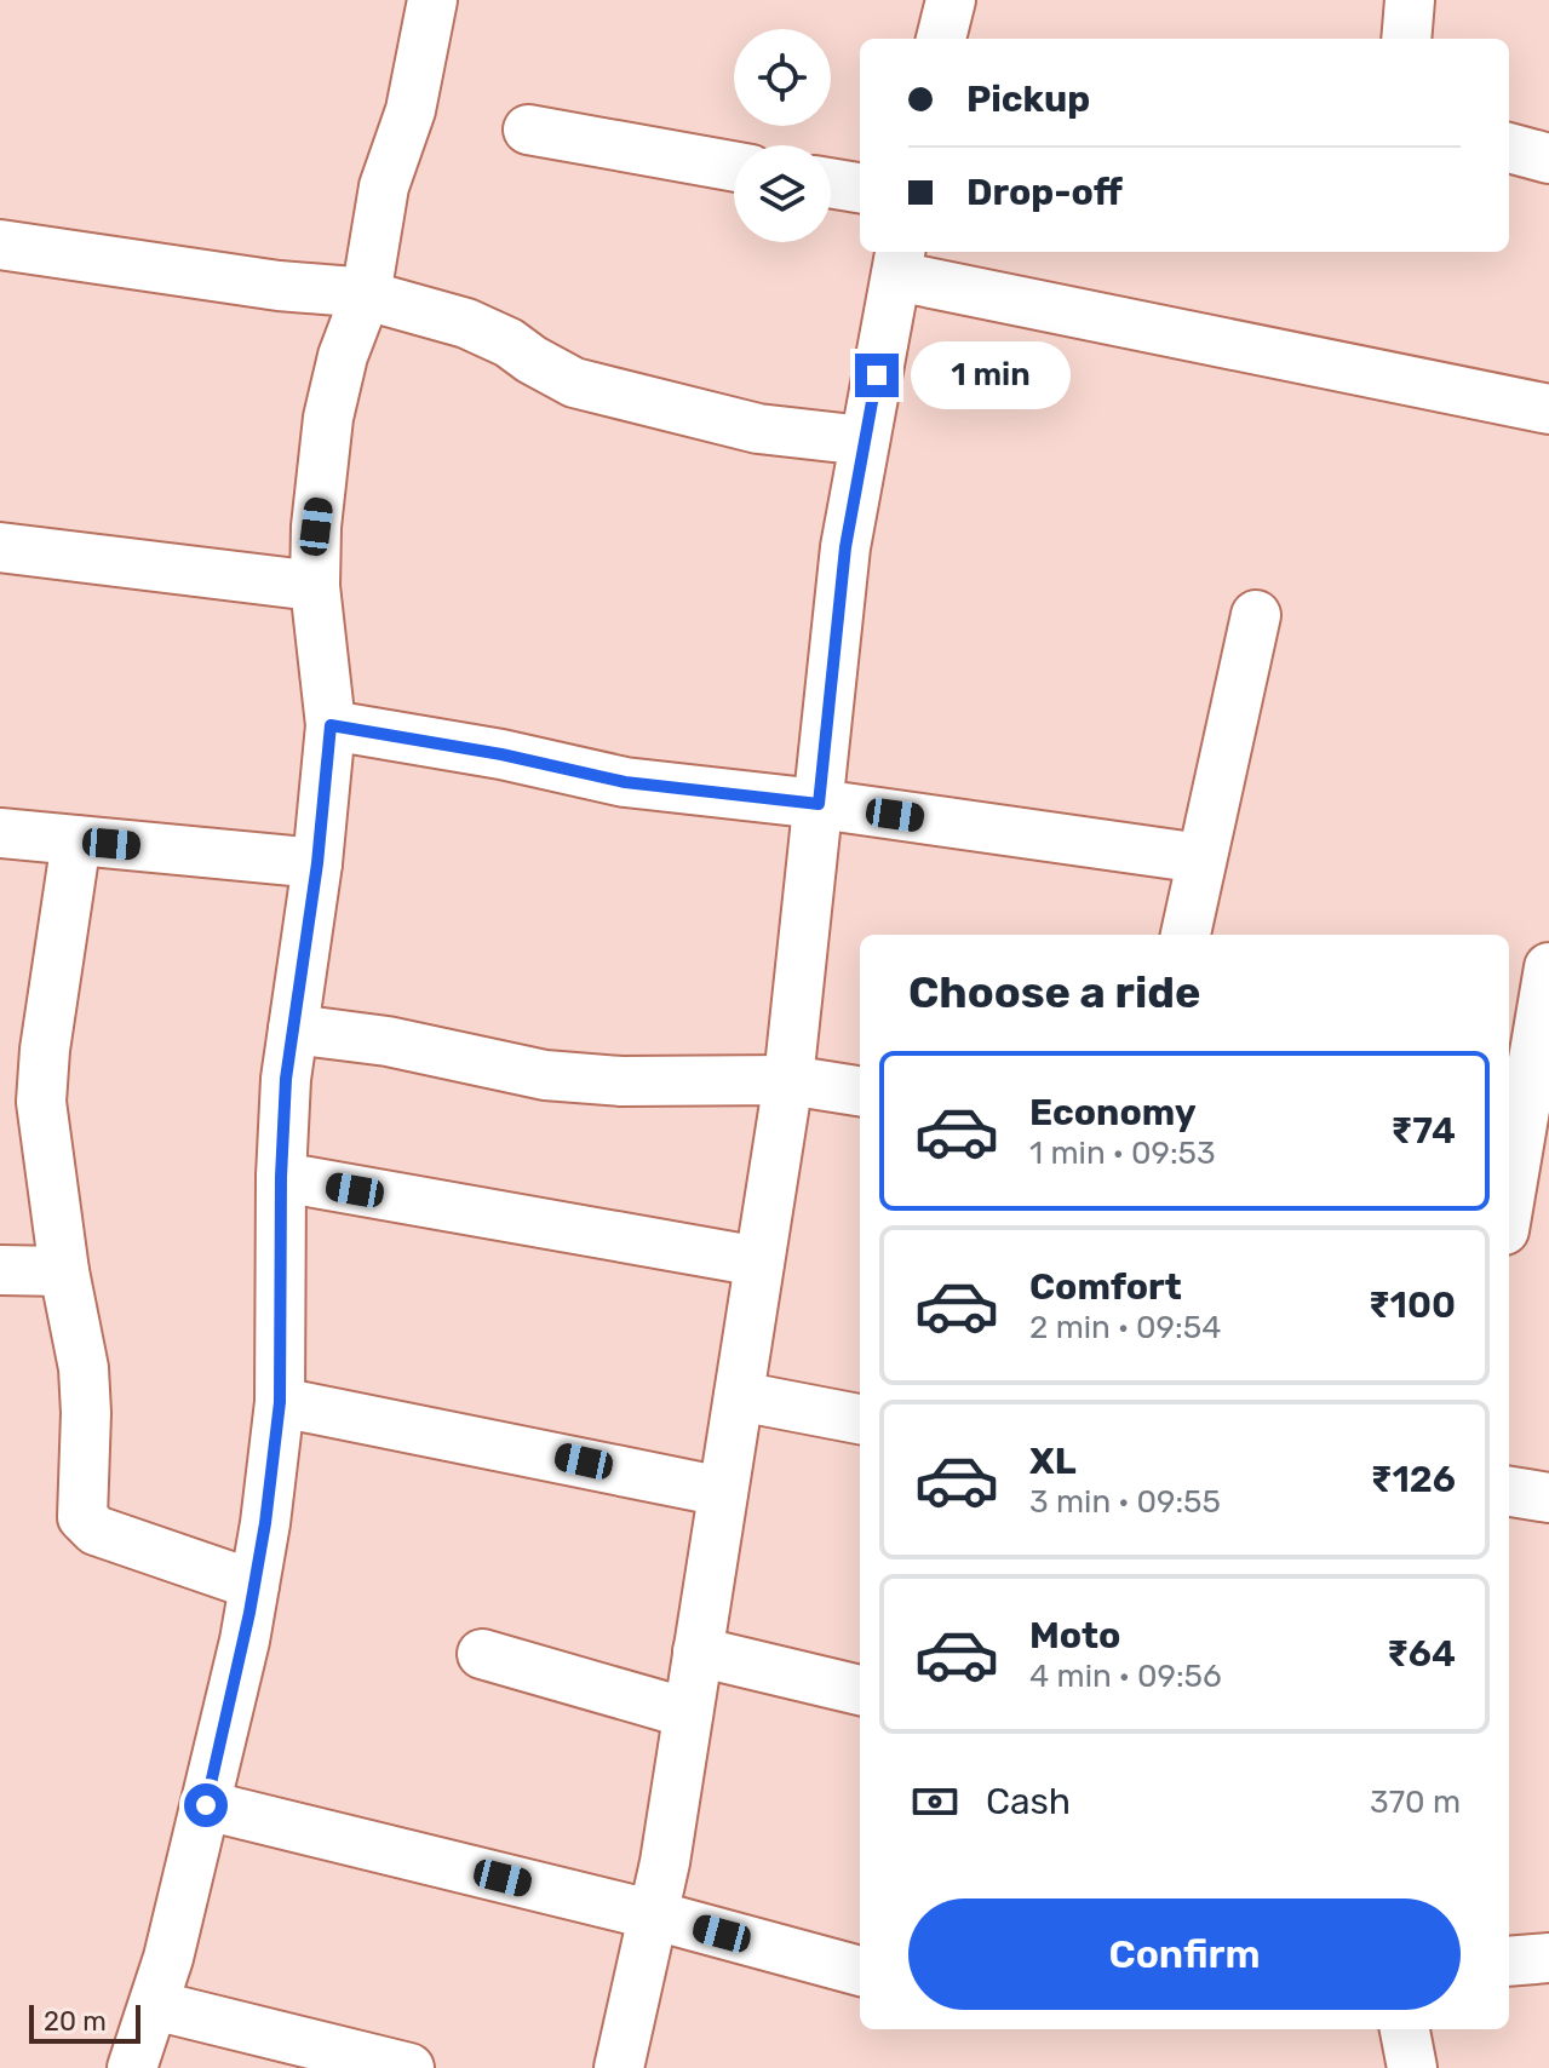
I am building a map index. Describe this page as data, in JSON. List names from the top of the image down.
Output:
{
  "scale_bar": "20 m",
  "page": {
    "banner": ["Pickup", "Drop-off"],
    "bubble": "1 min",
    "heading": "Choose a ride",
    "list": [
      {
        "name": "Economy",
        "note": "1 min · 09:53",
        "value": "₹74"
      },
      {
        "name": "Comfort",
        "note": "2 min · 09:54",
        "value": "₹100"
      },
      {
        "name": "XL",
        "note": "3 min · 09:55",
        "value": "₹126"
      },
      {
        "name": "Moto",
        "note": "4 min · 09:56",
        "value": "₹64"
      }
    ],
    "pay": ["Cash", "370 m"],
    "buttons": "Confirm",
    "scale": "20 m"
  }
}
